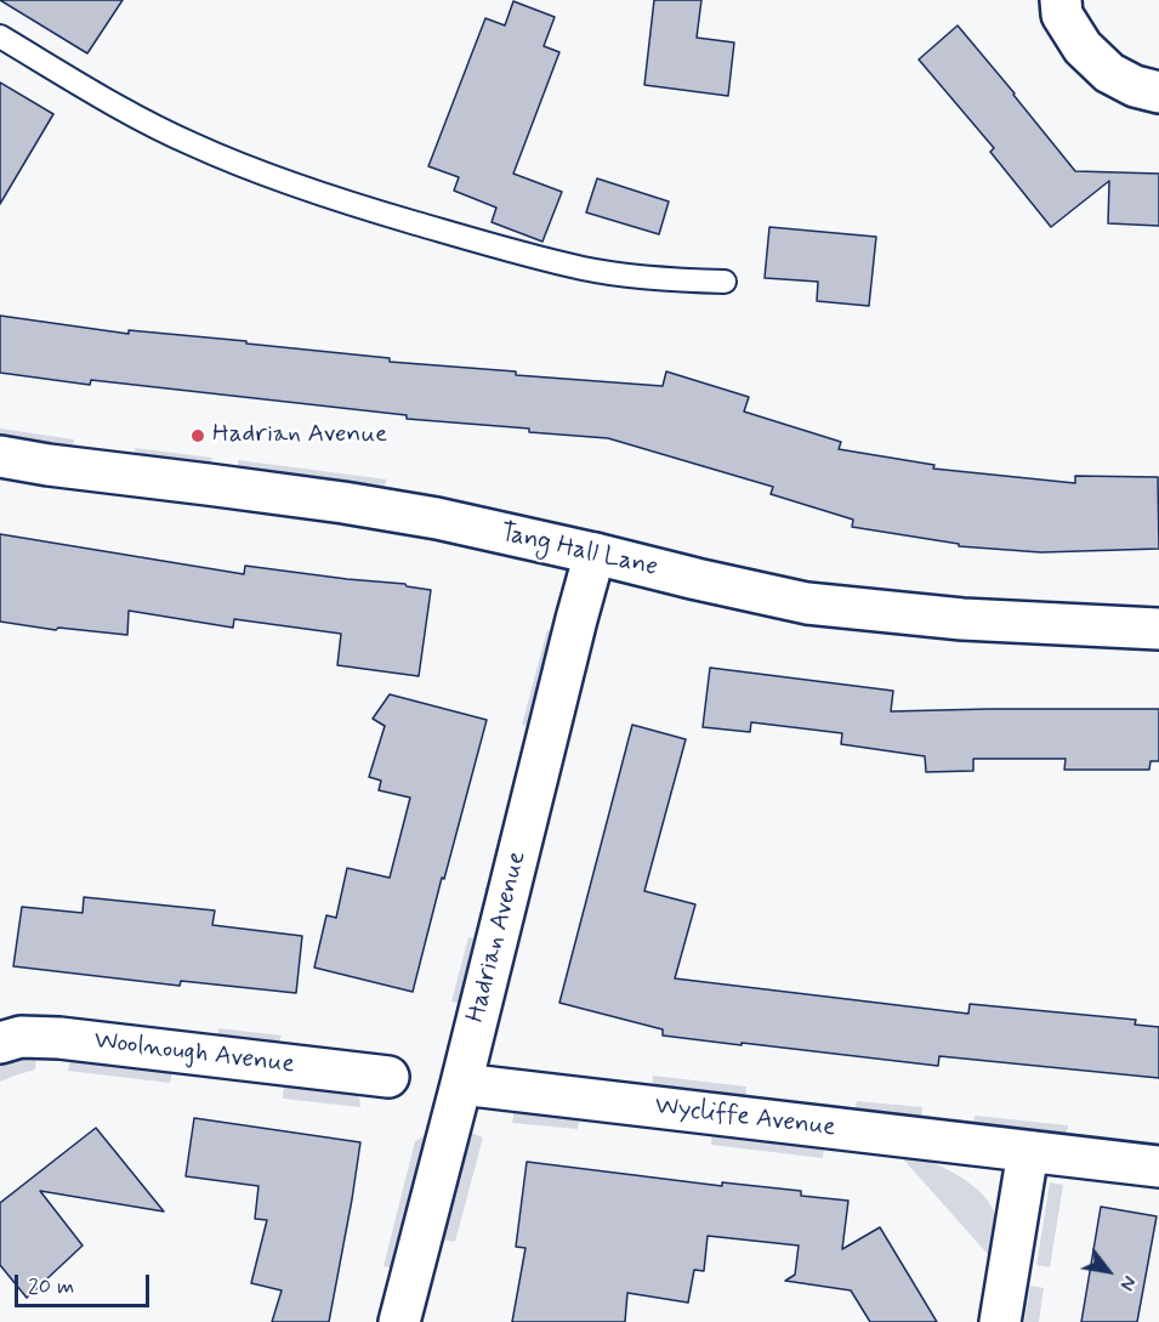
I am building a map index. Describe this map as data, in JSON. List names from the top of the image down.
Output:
{
  "streets": {
    "street": [
      "Tang Hall Lane",
      "Hadrian Avenue",
      "Woolnough Avenue",
      "Wycliffe Avenue"
    ]
  },
  "crossings": [
    ["Tang Hall Lane", "Hadrian Avenue"],
    ["Hadrian Avenue", "Wycliffe Avenue"]
  ],
  "places": ["Hadrian Avenue"],
  "scale_bar": "20 m",
  "north": "bottom right"
}
